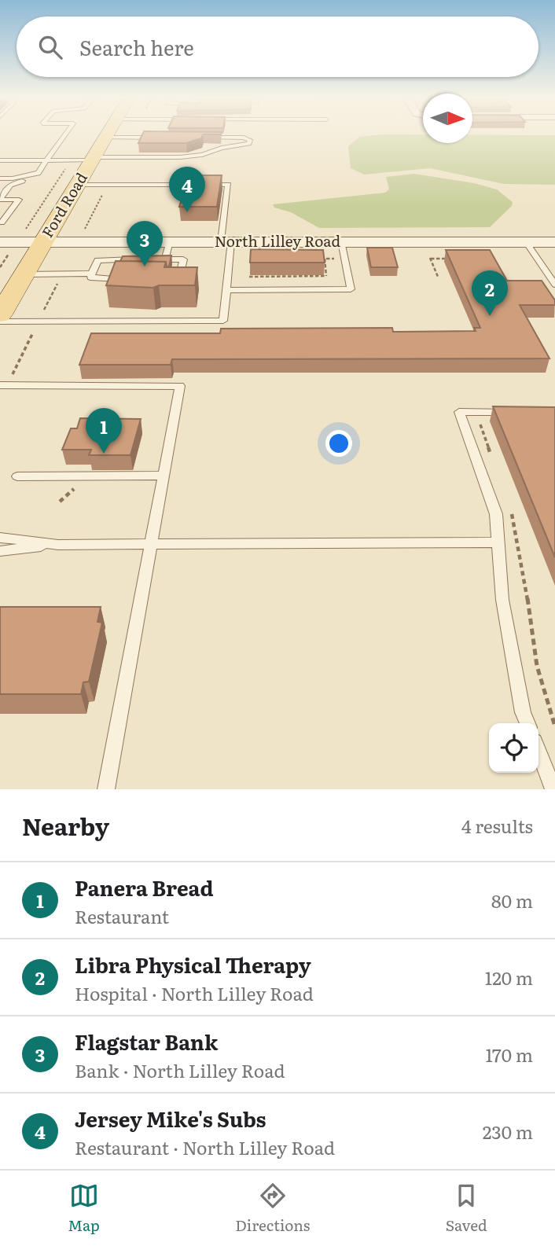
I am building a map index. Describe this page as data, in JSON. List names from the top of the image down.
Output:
{
  "streets": {
    "main road": ["Ford Road"],
    "street": ["North Lilley Road"]
  },
  "crossings": [
    ["Ford Road", "North Lilley Road"]
  ],
  "north": "right",
  "page": {
    "search": "Search here",
    "pins": [
      "4",
      "3",
      "2",
      "1"
    ],
    "heading": ["Nearby", "4 results"],
    "list": [
      {
        "mark": "1",
        "name": "Panera Bread",
        "note": "Restaurant",
        "value": "80 m"
      },
      {
        "mark": "2",
        "name": "Libra Physical Therapy",
        "note": "Hospital · North Lilley Road",
        "value": "120 m"
      },
      {
        "mark": "3",
        "name": "Flagstar Bank",
        "note": "Bank · North Lilley Road",
        "value": "170 m"
      },
      {
        "mark": "4",
        "name": "Jersey Mike's Subs",
        "note": "Restaurant · North Lilley Road",
        "value": "230 m"
      }
    ],
    "nav": ["Map", "Directions", "Saved"]
  }
}
